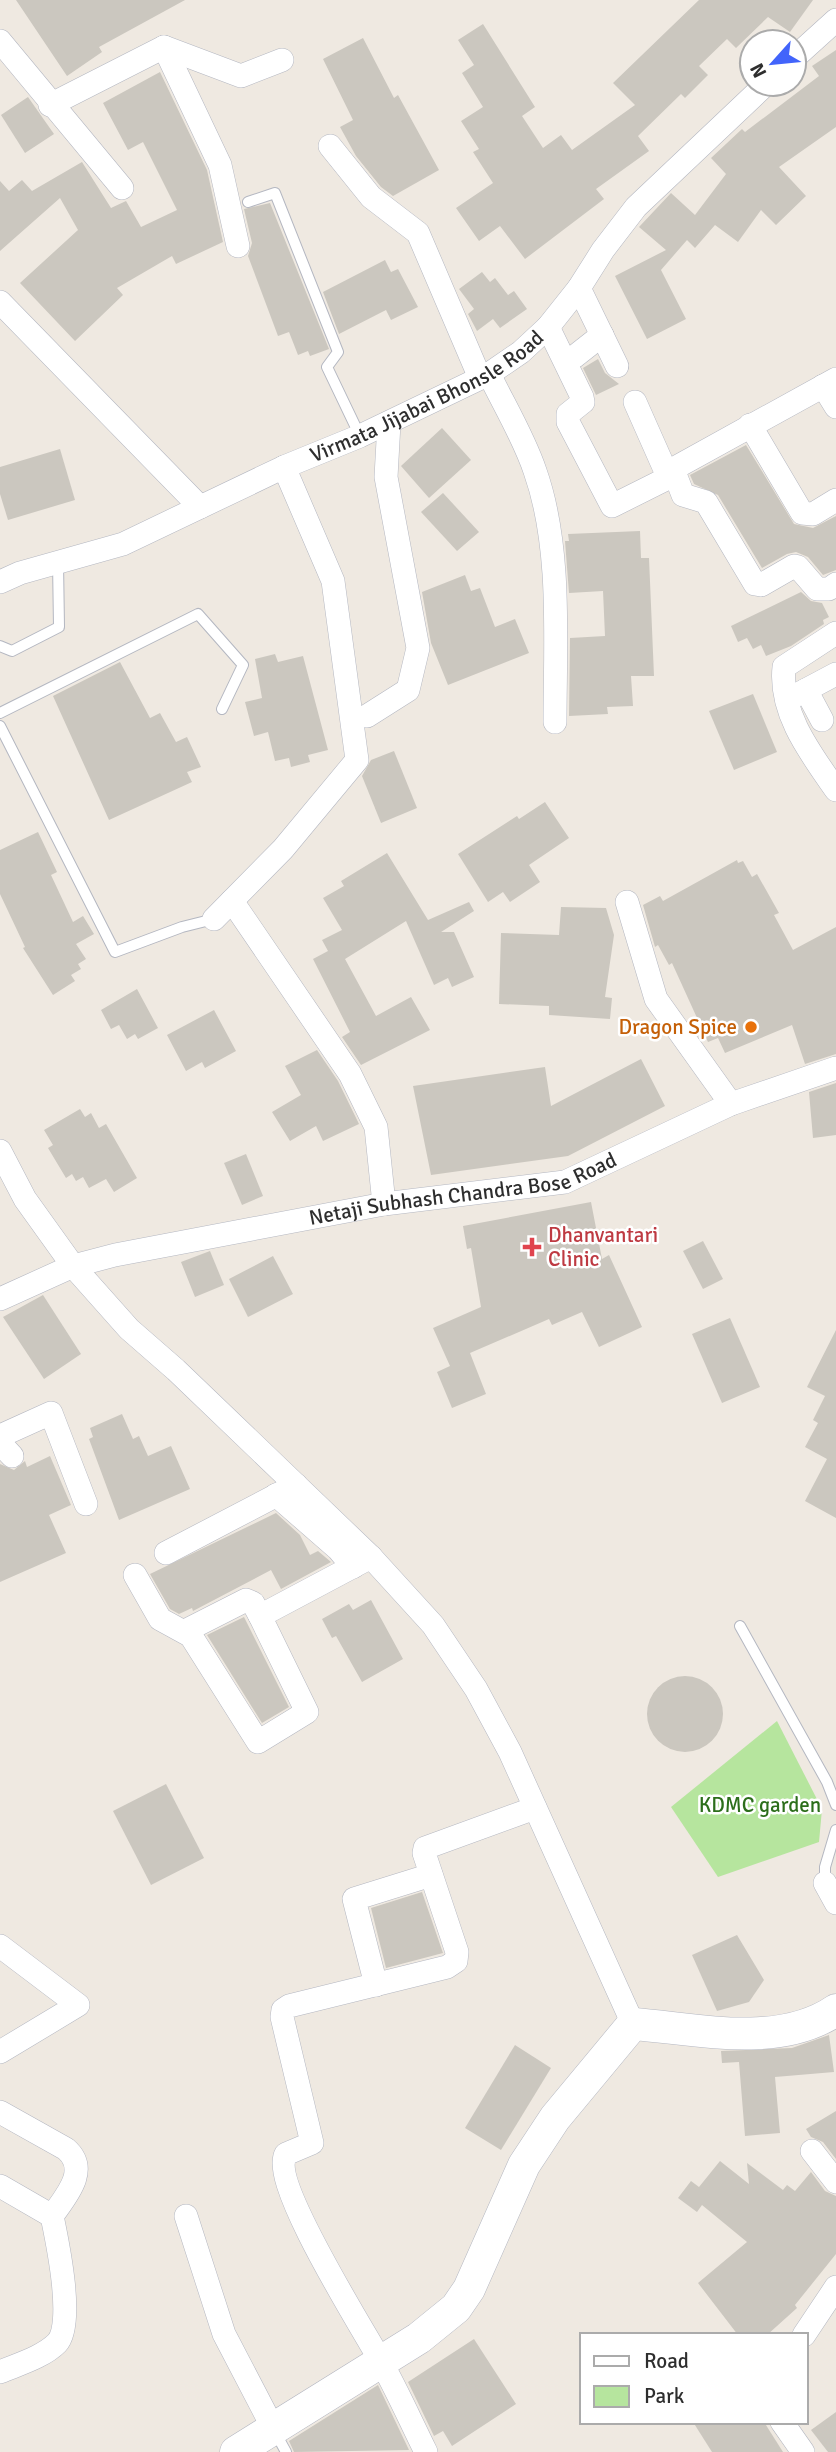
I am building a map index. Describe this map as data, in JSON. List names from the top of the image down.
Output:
{
  "streets": {
    "street": ["Virmata Jijabai Bhonsle Road", "Netaji Subhash Chandra Bose Road"]
  },
  "parks": ["KDMC garden"],
  "places": {
    "other": ["Dragon Spice"],
    "health": ["Dhanvantari Clinic"]
  },
  "legend": ["Road", "Park"],
  "north": "bottom left"
}
